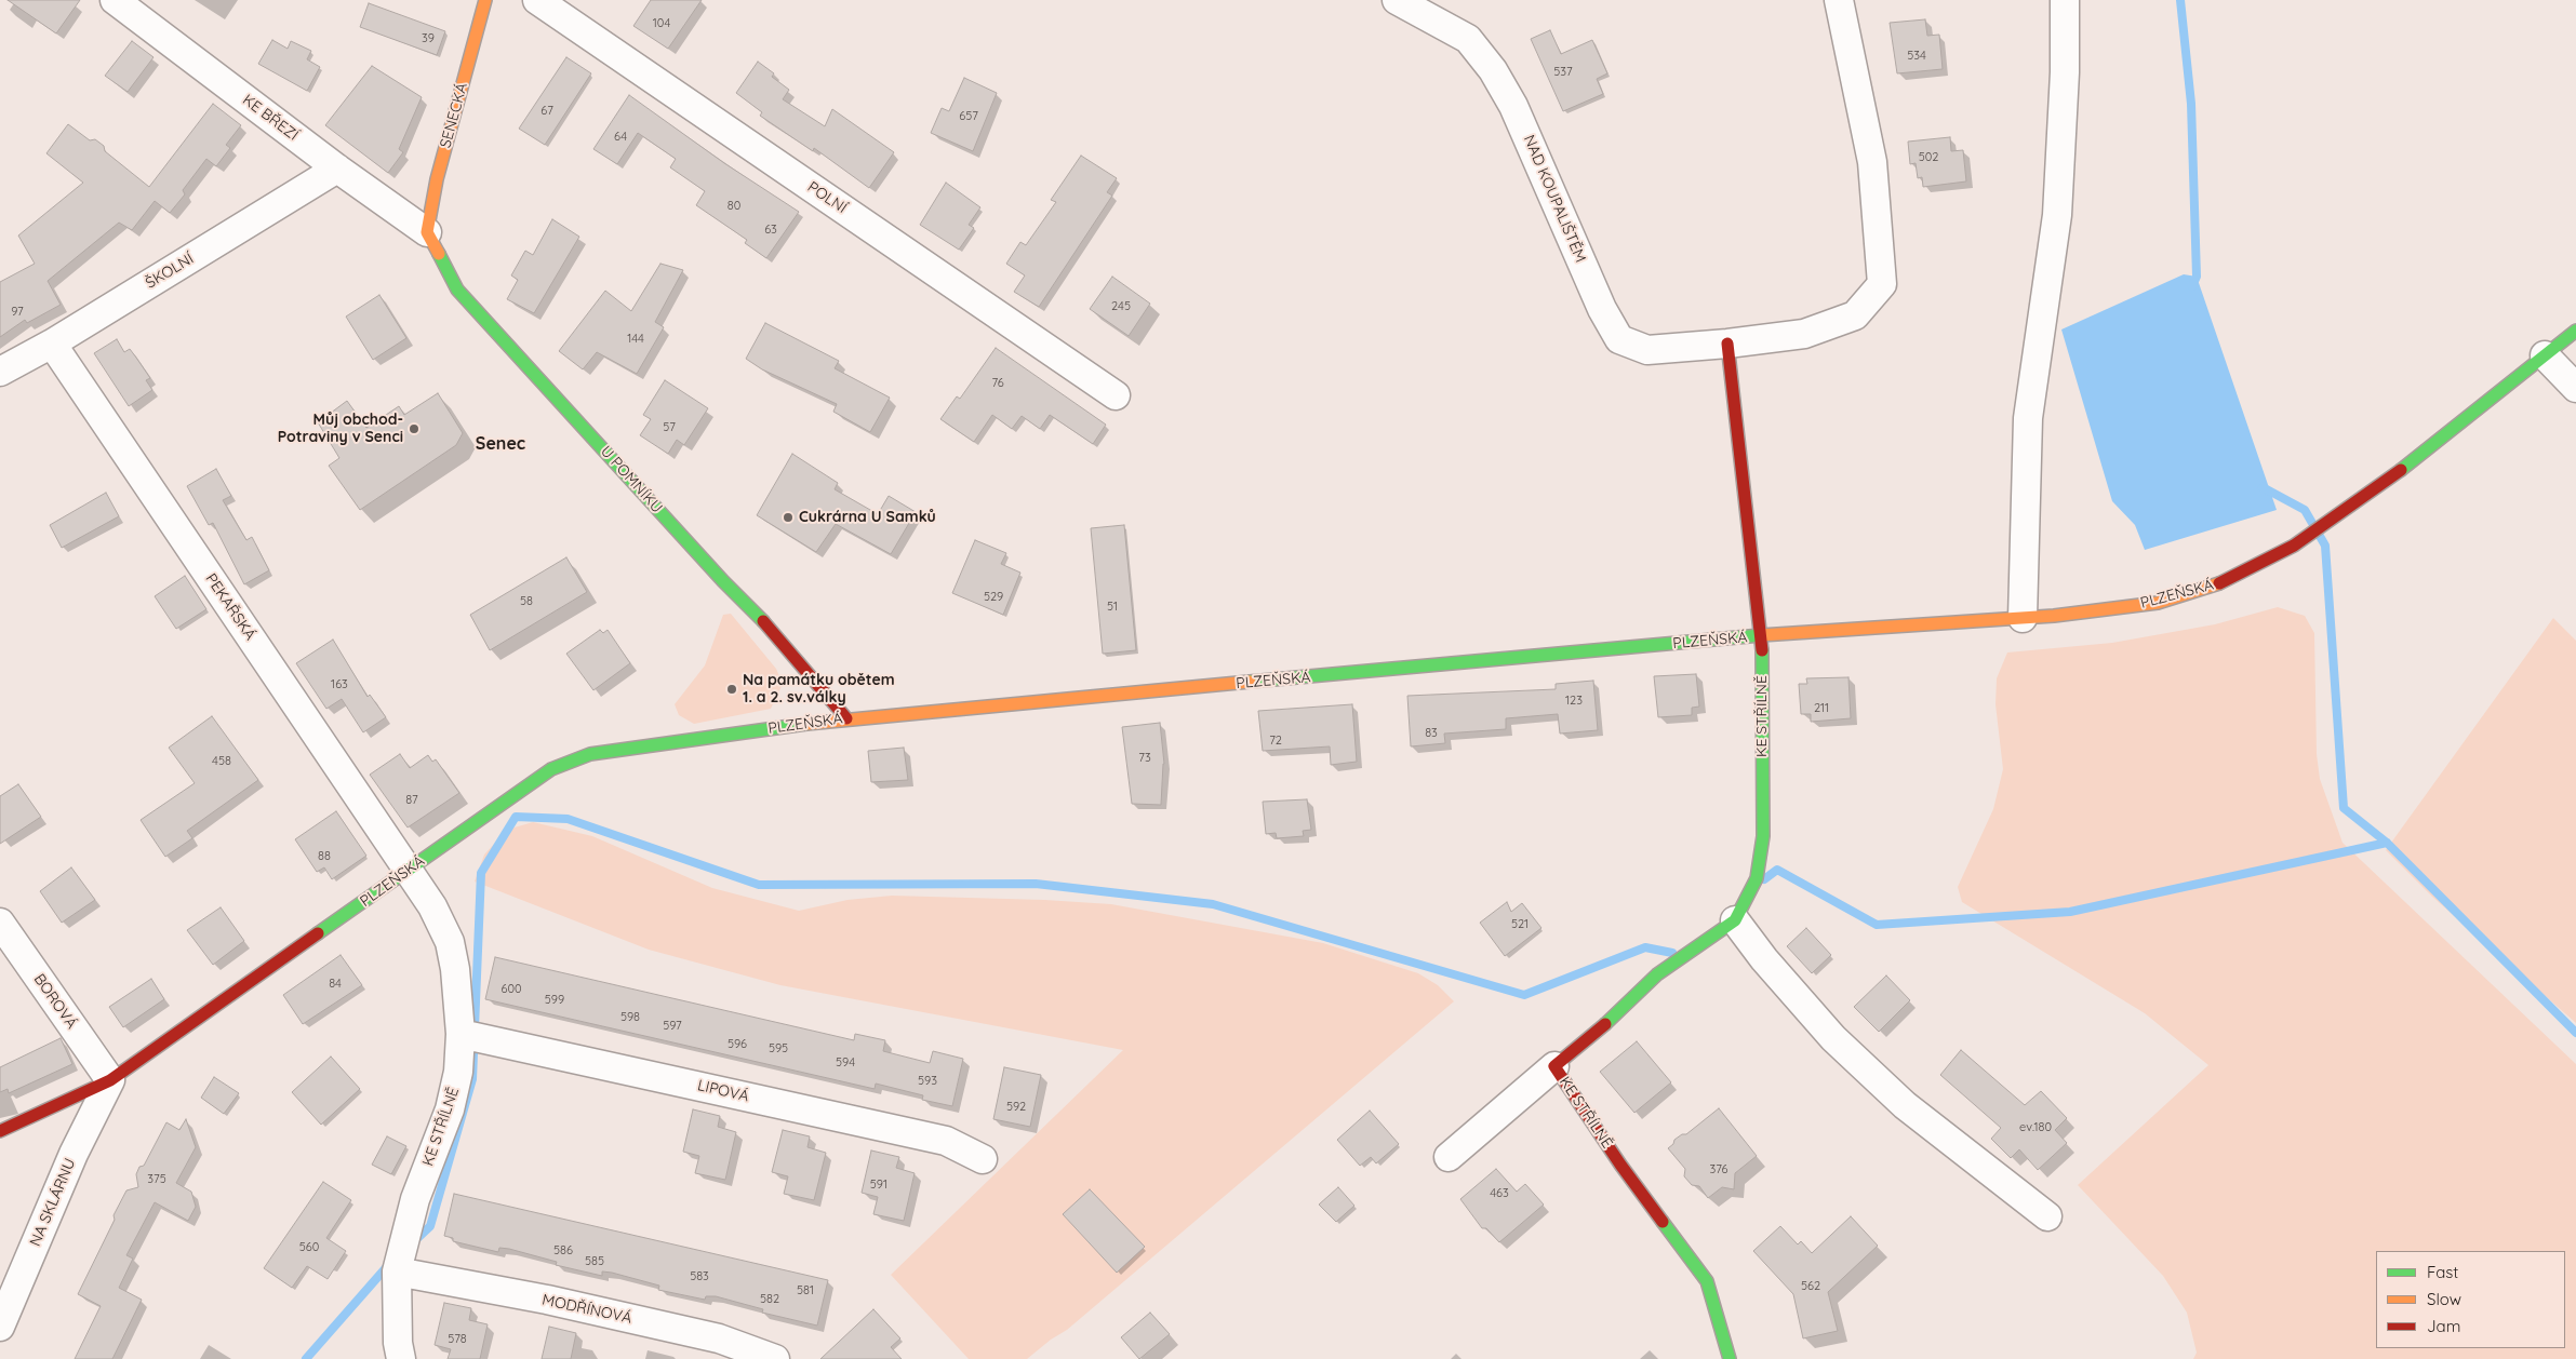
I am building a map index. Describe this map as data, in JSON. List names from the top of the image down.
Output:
{
  "streets": {
    "main road": [
      "SENECKÁ",
      "U POMNÍKU",
      "PLZEŇSKÁ",
      "KE STŘÍLNĚ"
    ],
    "street": [
      "KE BŘEZÍ",
      "POLNÍ",
      "NAD KOUPALIŠTĚM",
      "ŠKOLNÍ",
      "PEKAŘSKÁ",
      "BOROVÁ",
      "LIPOVÁ",
      "NA SKLÁRNU",
      "MODŘÍNOVÁ"
    ]
  },
  "crossings": [
    ["SENECKÁ", "KE BŘEZÍ"],
    ["SENECKÁ", "U POMNÍKU"],
    ["KE BŘEZÍ", "ŠKOLNÍ"],
    ["KE BŘEZÍ", "U POMNÍKU"],
    ["ŠKOLNÍ", "PEKAŘSKÁ"],
    ["U POMNÍKU", "PLZEŇSKÁ"],
    ["PLZEŇSKÁ", "PEKAŘSKÁ"],
    ["PLZEŇSKÁ", "KE STŘÍLNĚ"],
    ["PLZEŇSKÁ", "BOROVÁ"],
    ["PLZEŇSKÁ", "NA SKLÁRNU"],
    ["PEKAŘSKÁ", "KE STŘÍLNĚ"],
    ["KE STŘÍLNĚ", "LIPOVÁ"],
    ["KE STŘÍLNĚ", "MODŘÍNOVÁ"],
    ["BOROVÁ", "NA SKLÁRNU"]
  ],
  "districts": ["Senec"],
  "places": ["Můj obchod- Potraviny v Senci", "Cukrárna U Samků", "Na památku obětem 1. a 2. sv.války"],
  "house_numbers": [
    "104",
    "39",
    "534",
    "537",
    "67",
    "657",
    "64",
    "502",
    "80",
    "63",
    "245",
    "97",
    "144",
    "76",
    "57",
    "529",
    "58",
    "51",
    "163",
    "123",
    "211",
    "83",
    "72",
    "73",
    "458",
    "87",
    "88",
    "521",
    "84",
    "600",
    "599",
    "598",
    "597",
    "596",
    "595",
    "594",
    "593",
    "592",
    "ev.180",
    "376",
    "375",
    "591",
    "463",
    "560",
    "586",
    "585",
    "583",
    "562",
    "581",
    "582",
    "578"
  ],
  "legend": ["Fast", "Slow", "Jam"]
}
